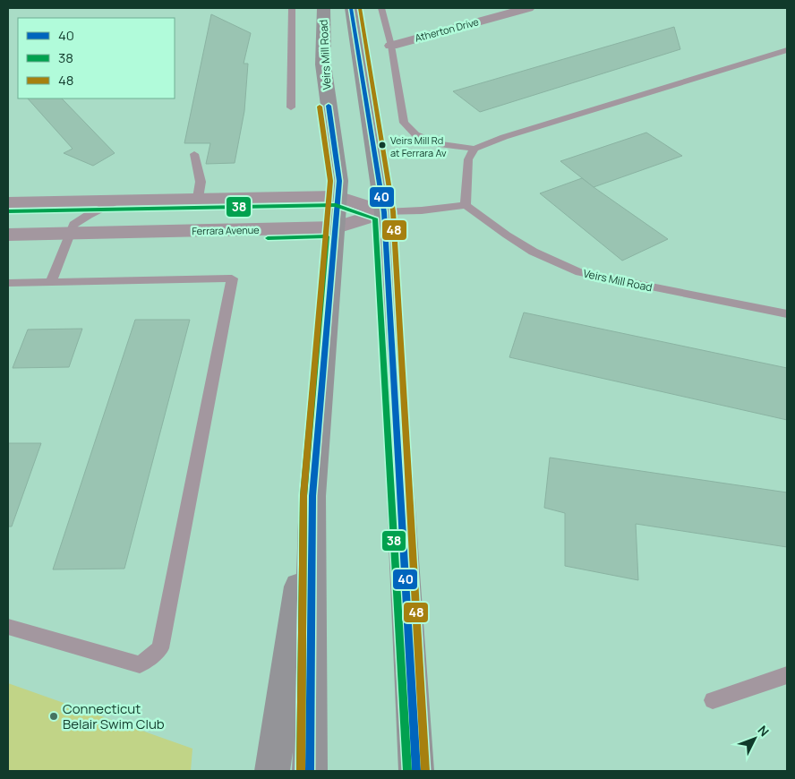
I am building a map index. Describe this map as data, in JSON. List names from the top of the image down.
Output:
{
  "streets": {
    "main road": ["Veirs Mill Road"],
    "street": ["Atherton Drive", "Ferrara Avenue"]
  },
  "crossings": [
    ["Veirs Mill Road", "Ferrara Avenue"]
  ],
  "places": ["Veirs Mill Rd at Ferrara Av", "Connecticut Belair Swim Club"],
  "lines": ["transit line 40", "transit line 48", "transit line 38"],
  "legend": ["40", "38", "48"],
  "north": "top right"
}
